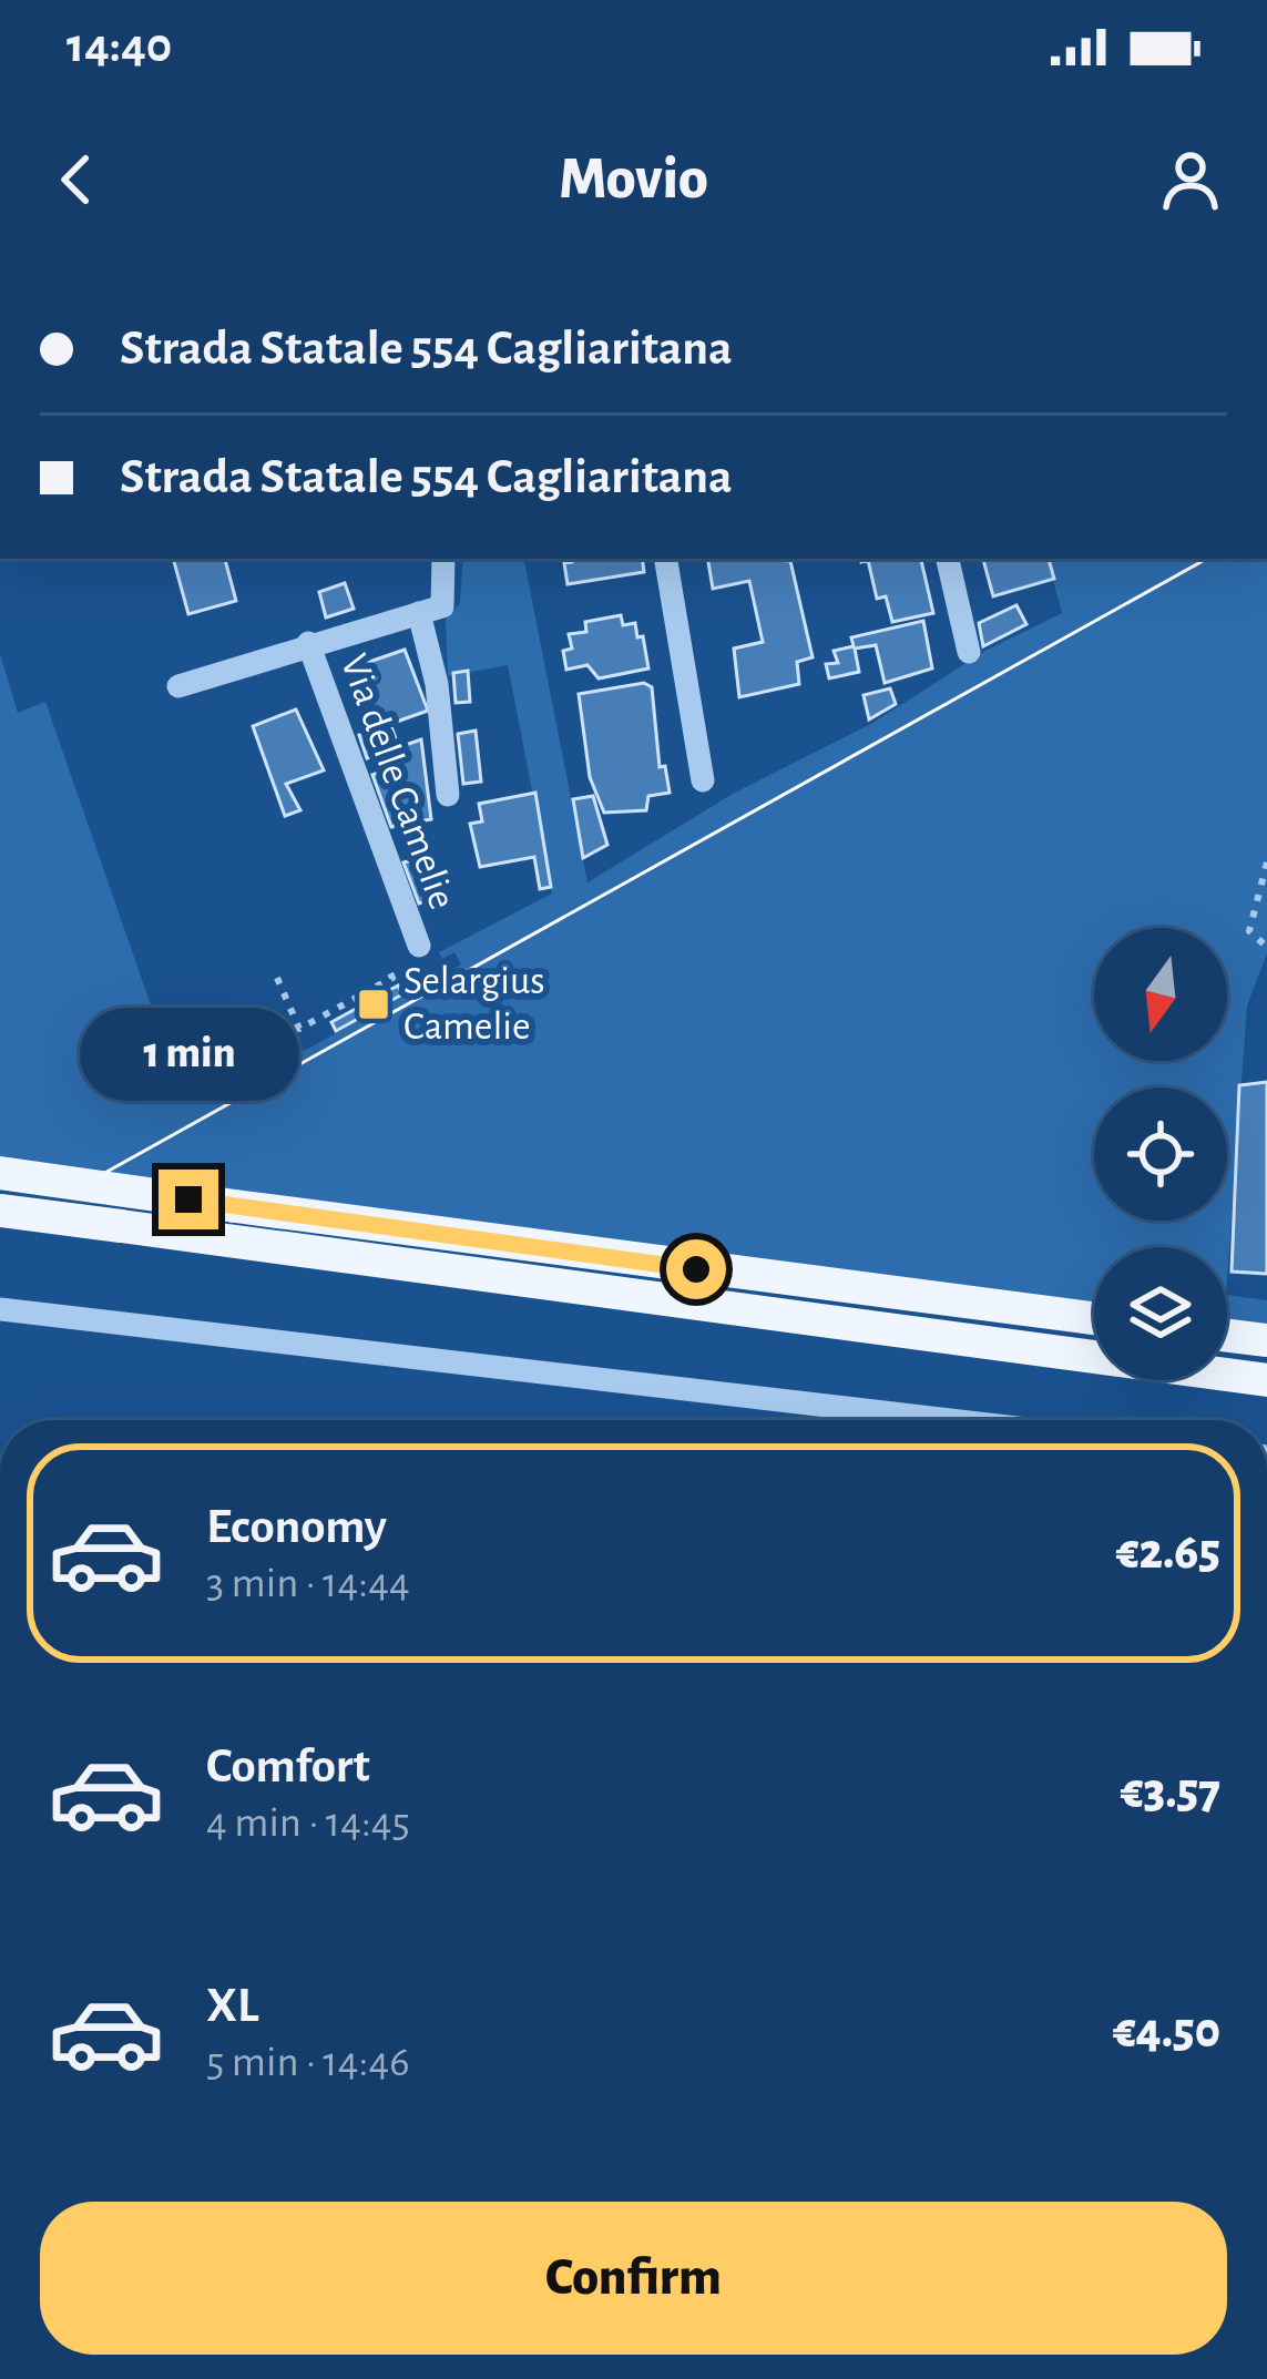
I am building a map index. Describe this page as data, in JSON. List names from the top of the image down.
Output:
{
  "streets": {
    "street": ["Via delle Camelie"]
  },
  "places": {
    "transit": ["Selargius Camelie"]
  },
  "north": "bottom",
  "page": {
    "status": "14:40",
    "header": "Movio",
    "banner": ["Strada Statale 554 Cagliaritana", "Strada Statale 554 Cagliaritana"],
    "bubble": "1 min",
    "list": [
      {
        "name": "Economy",
        "note": "3 min · 14:44",
        "value": "€2.65"
      },
      {
        "name": "Comfort",
        "note": "4 min · 14:45",
        "value": "€3.57"
      },
      {
        "name": "XL",
        "note": "5 min · 14:46",
        "value": "€4.50"
      }
    ],
    "buttons": "Confirm"
  }
}
